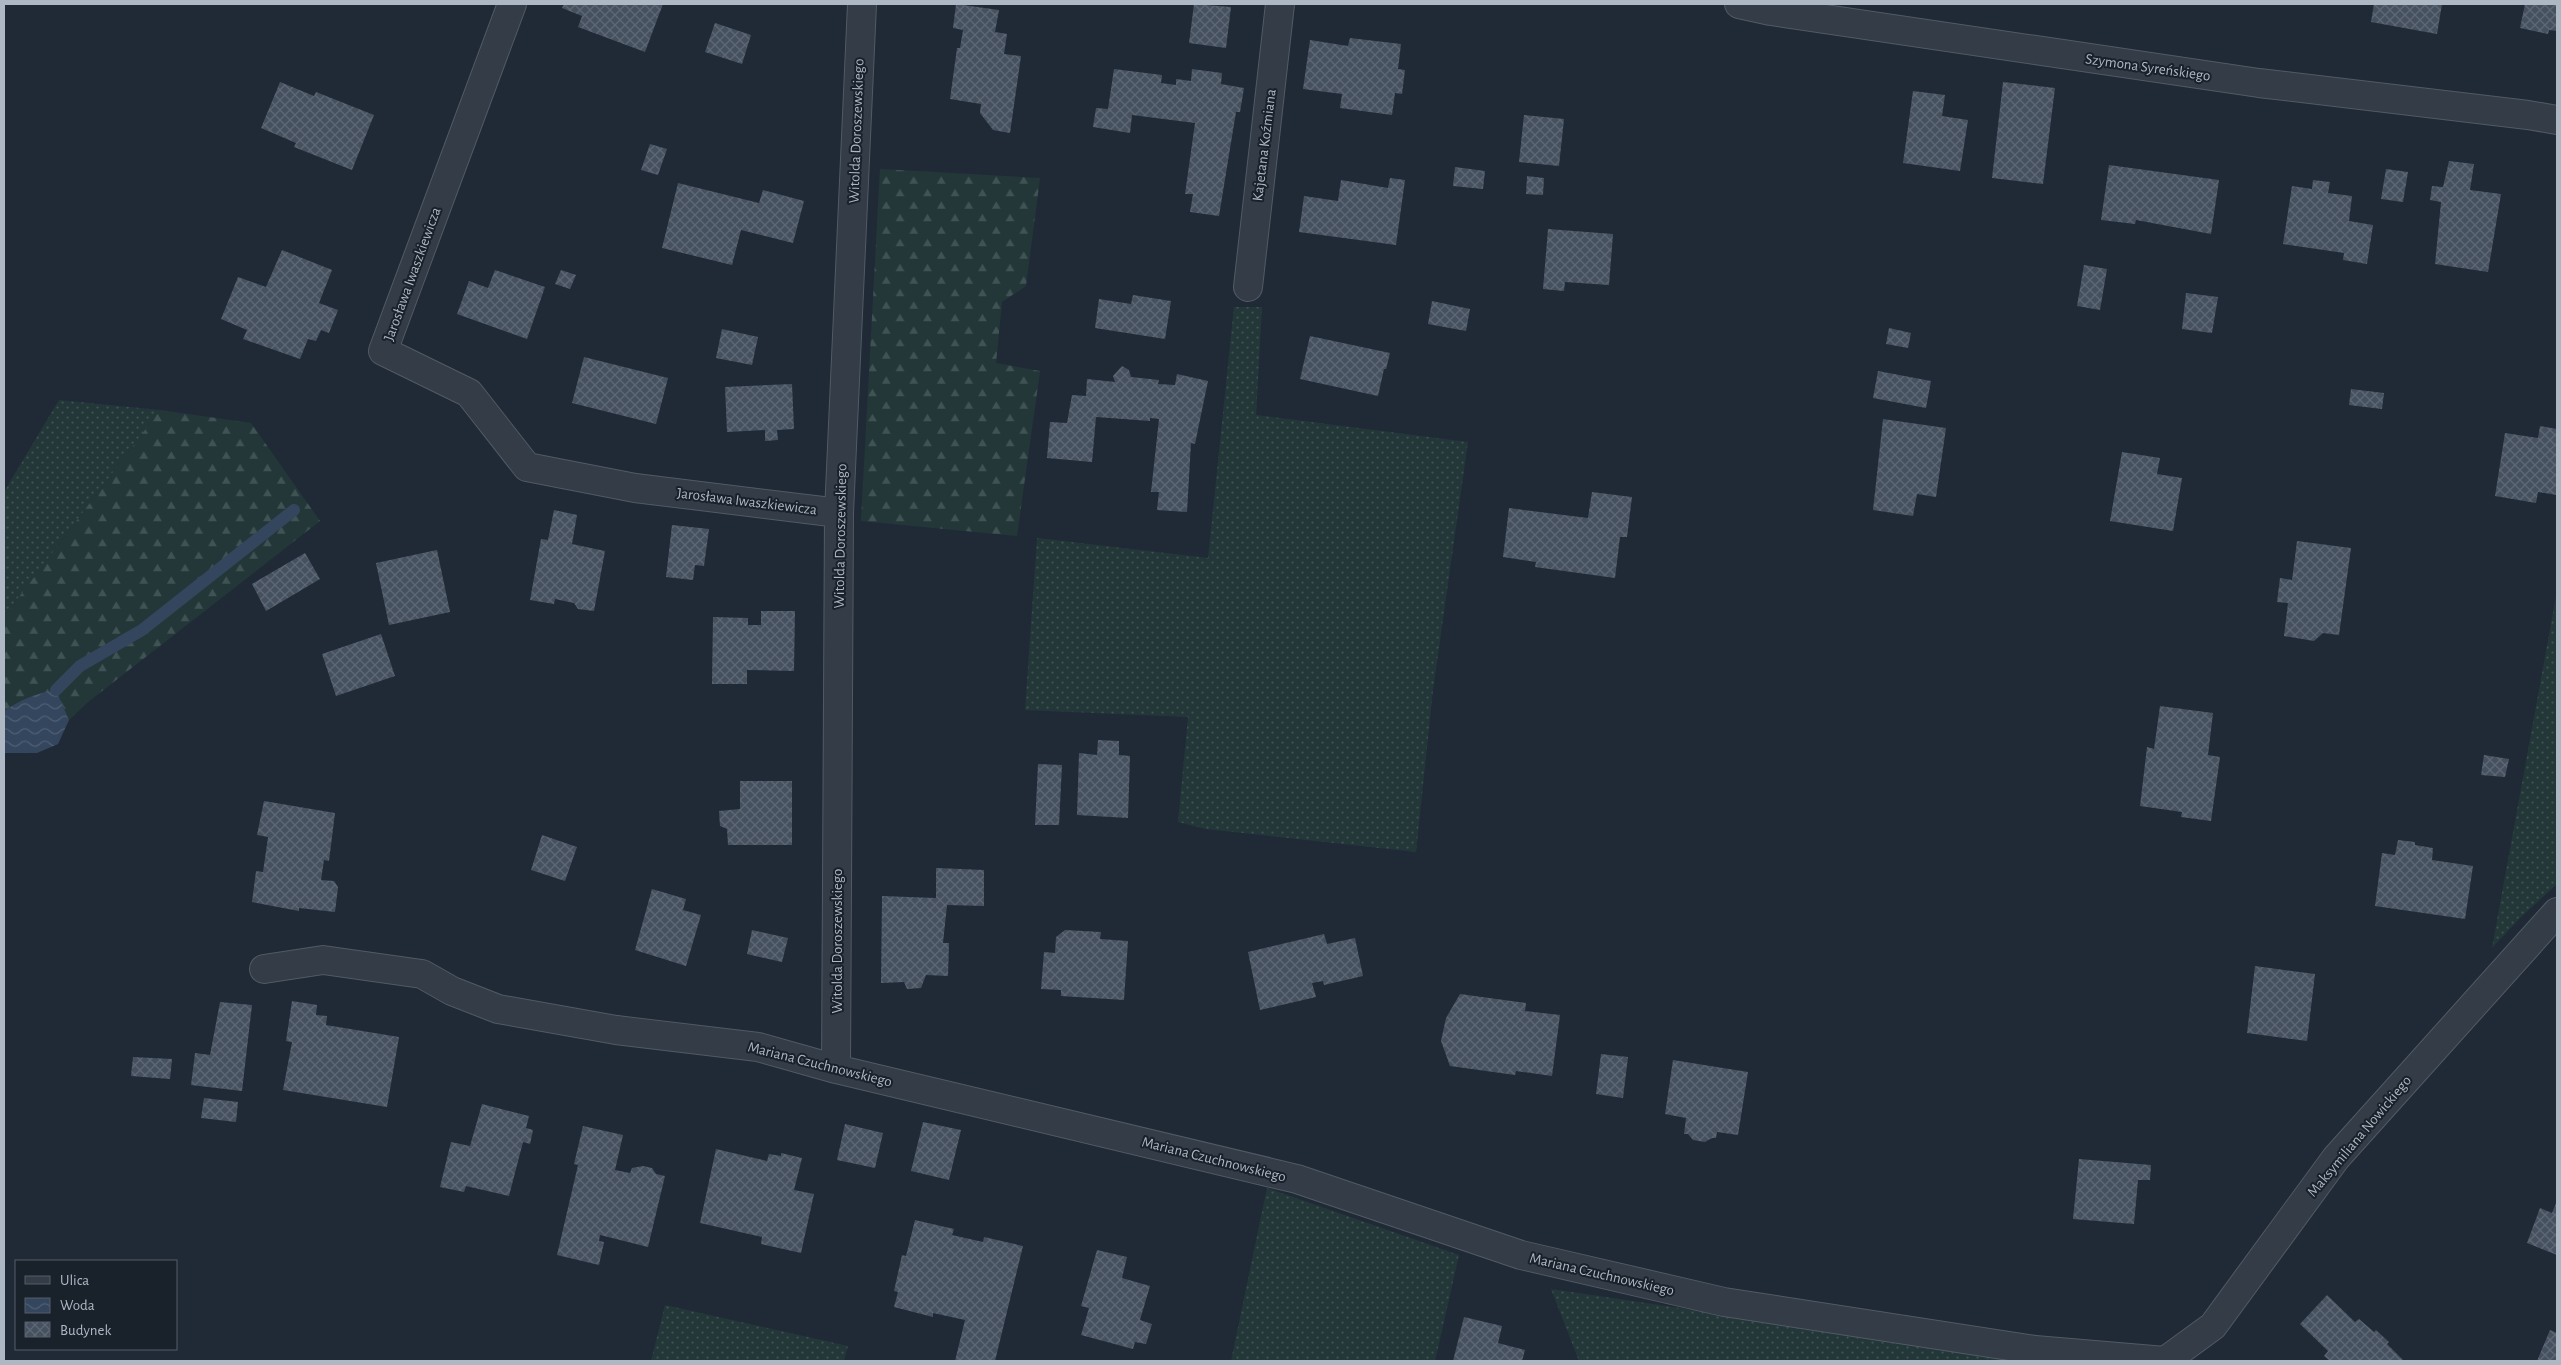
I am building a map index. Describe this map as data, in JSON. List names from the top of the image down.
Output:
{
  "streets": {
    "street": [
      "Szymona Syreńskiego",
      "Witolda Doroszewskiego",
      "Kajetana Koźmiana",
      "Jarosława Iwaszkiewicza",
      "Mariana Czuchnowskiego",
      "Maksymiliana Nowickiego"
    ]
  },
  "crossings": [
    ["Witolda Doroszewskiego", "Jarosława Iwaszkiewicza"],
    ["Witolda Doroszewskiego", "Mariana Czuchnowskiego"],
    ["Mariana Czuchnowskiego", "Maksymiliana Nowickiego"]
  ],
  "legend": ["Ulica", "Woda", "Budynek"]
}
